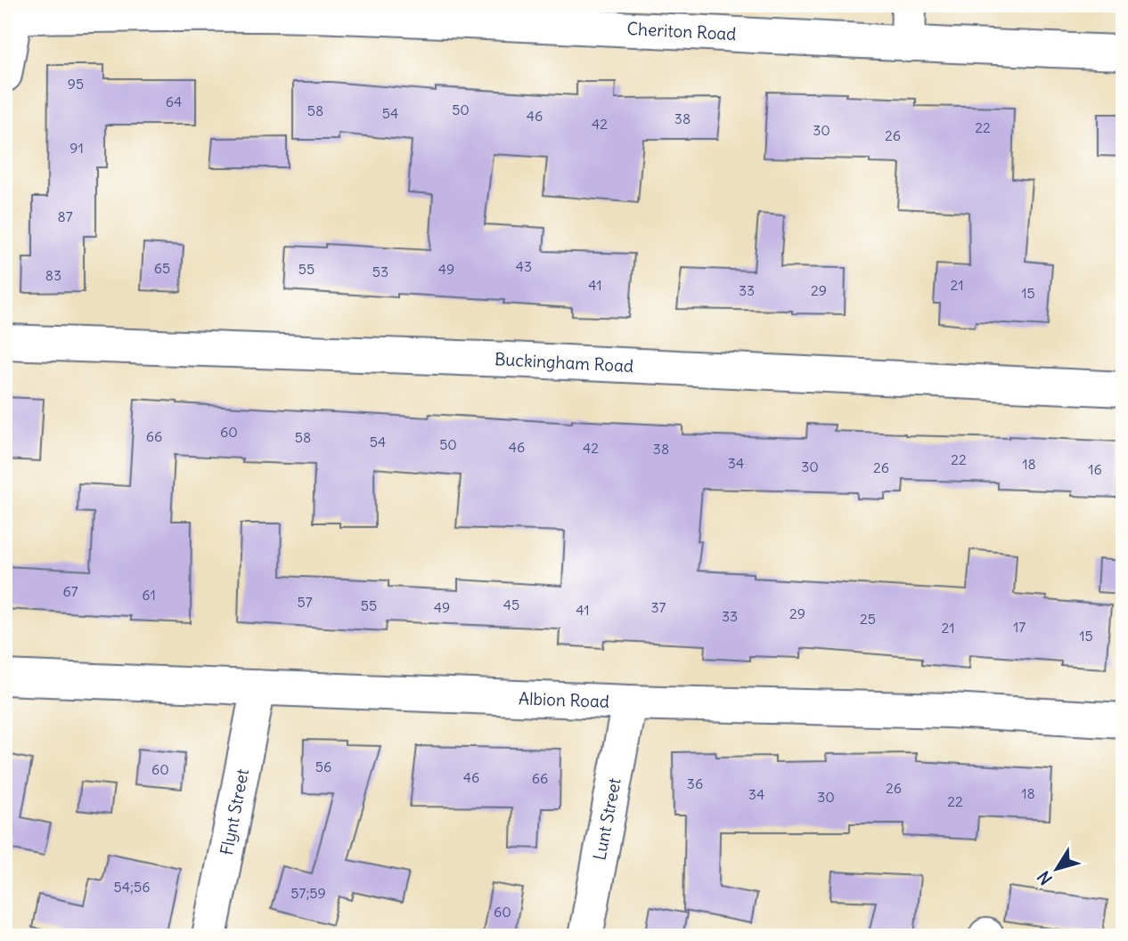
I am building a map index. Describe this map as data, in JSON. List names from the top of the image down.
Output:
{
  "streets": {
    "street": [
      "Cheriton Road",
      "Buckingham Road",
      "Albion Road",
      "Flynt Street",
      "Lunt Street"
    ]
  },
  "crossings": [
    ["Albion Road", "Flynt Street"],
    ["Albion Road", "Lunt Street"]
  ],
  "house_numbers": [
    "95",
    "64",
    "50",
    "58",
    "54",
    "46",
    "38",
    "42",
    "22",
    "30",
    "26",
    "91",
    "87",
    "43",
    "65",
    "55",
    "49",
    "53",
    "83",
    "41",
    "21",
    "33",
    "29",
    "15",
    "60",
    "66",
    "58",
    "54",
    "50",
    "46",
    "42",
    "38",
    "22",
    "34",
    "18",
    "30",
    "26",
    "16",
    "67",
    "61",
    "57",
    "45",
    "55",
    "49",
    "37",
    "41",
    "29",
    "33",
    "25",
    "17",
    "21",
    "15",
    "56",
    "60",
    "46",
    "66",
    "36",
    "26",
    "18",
    "34",
    "30",
    "22",
    "54;56",
    "57;59",
    "60"
  ],
  "north": "bottom left"
}
